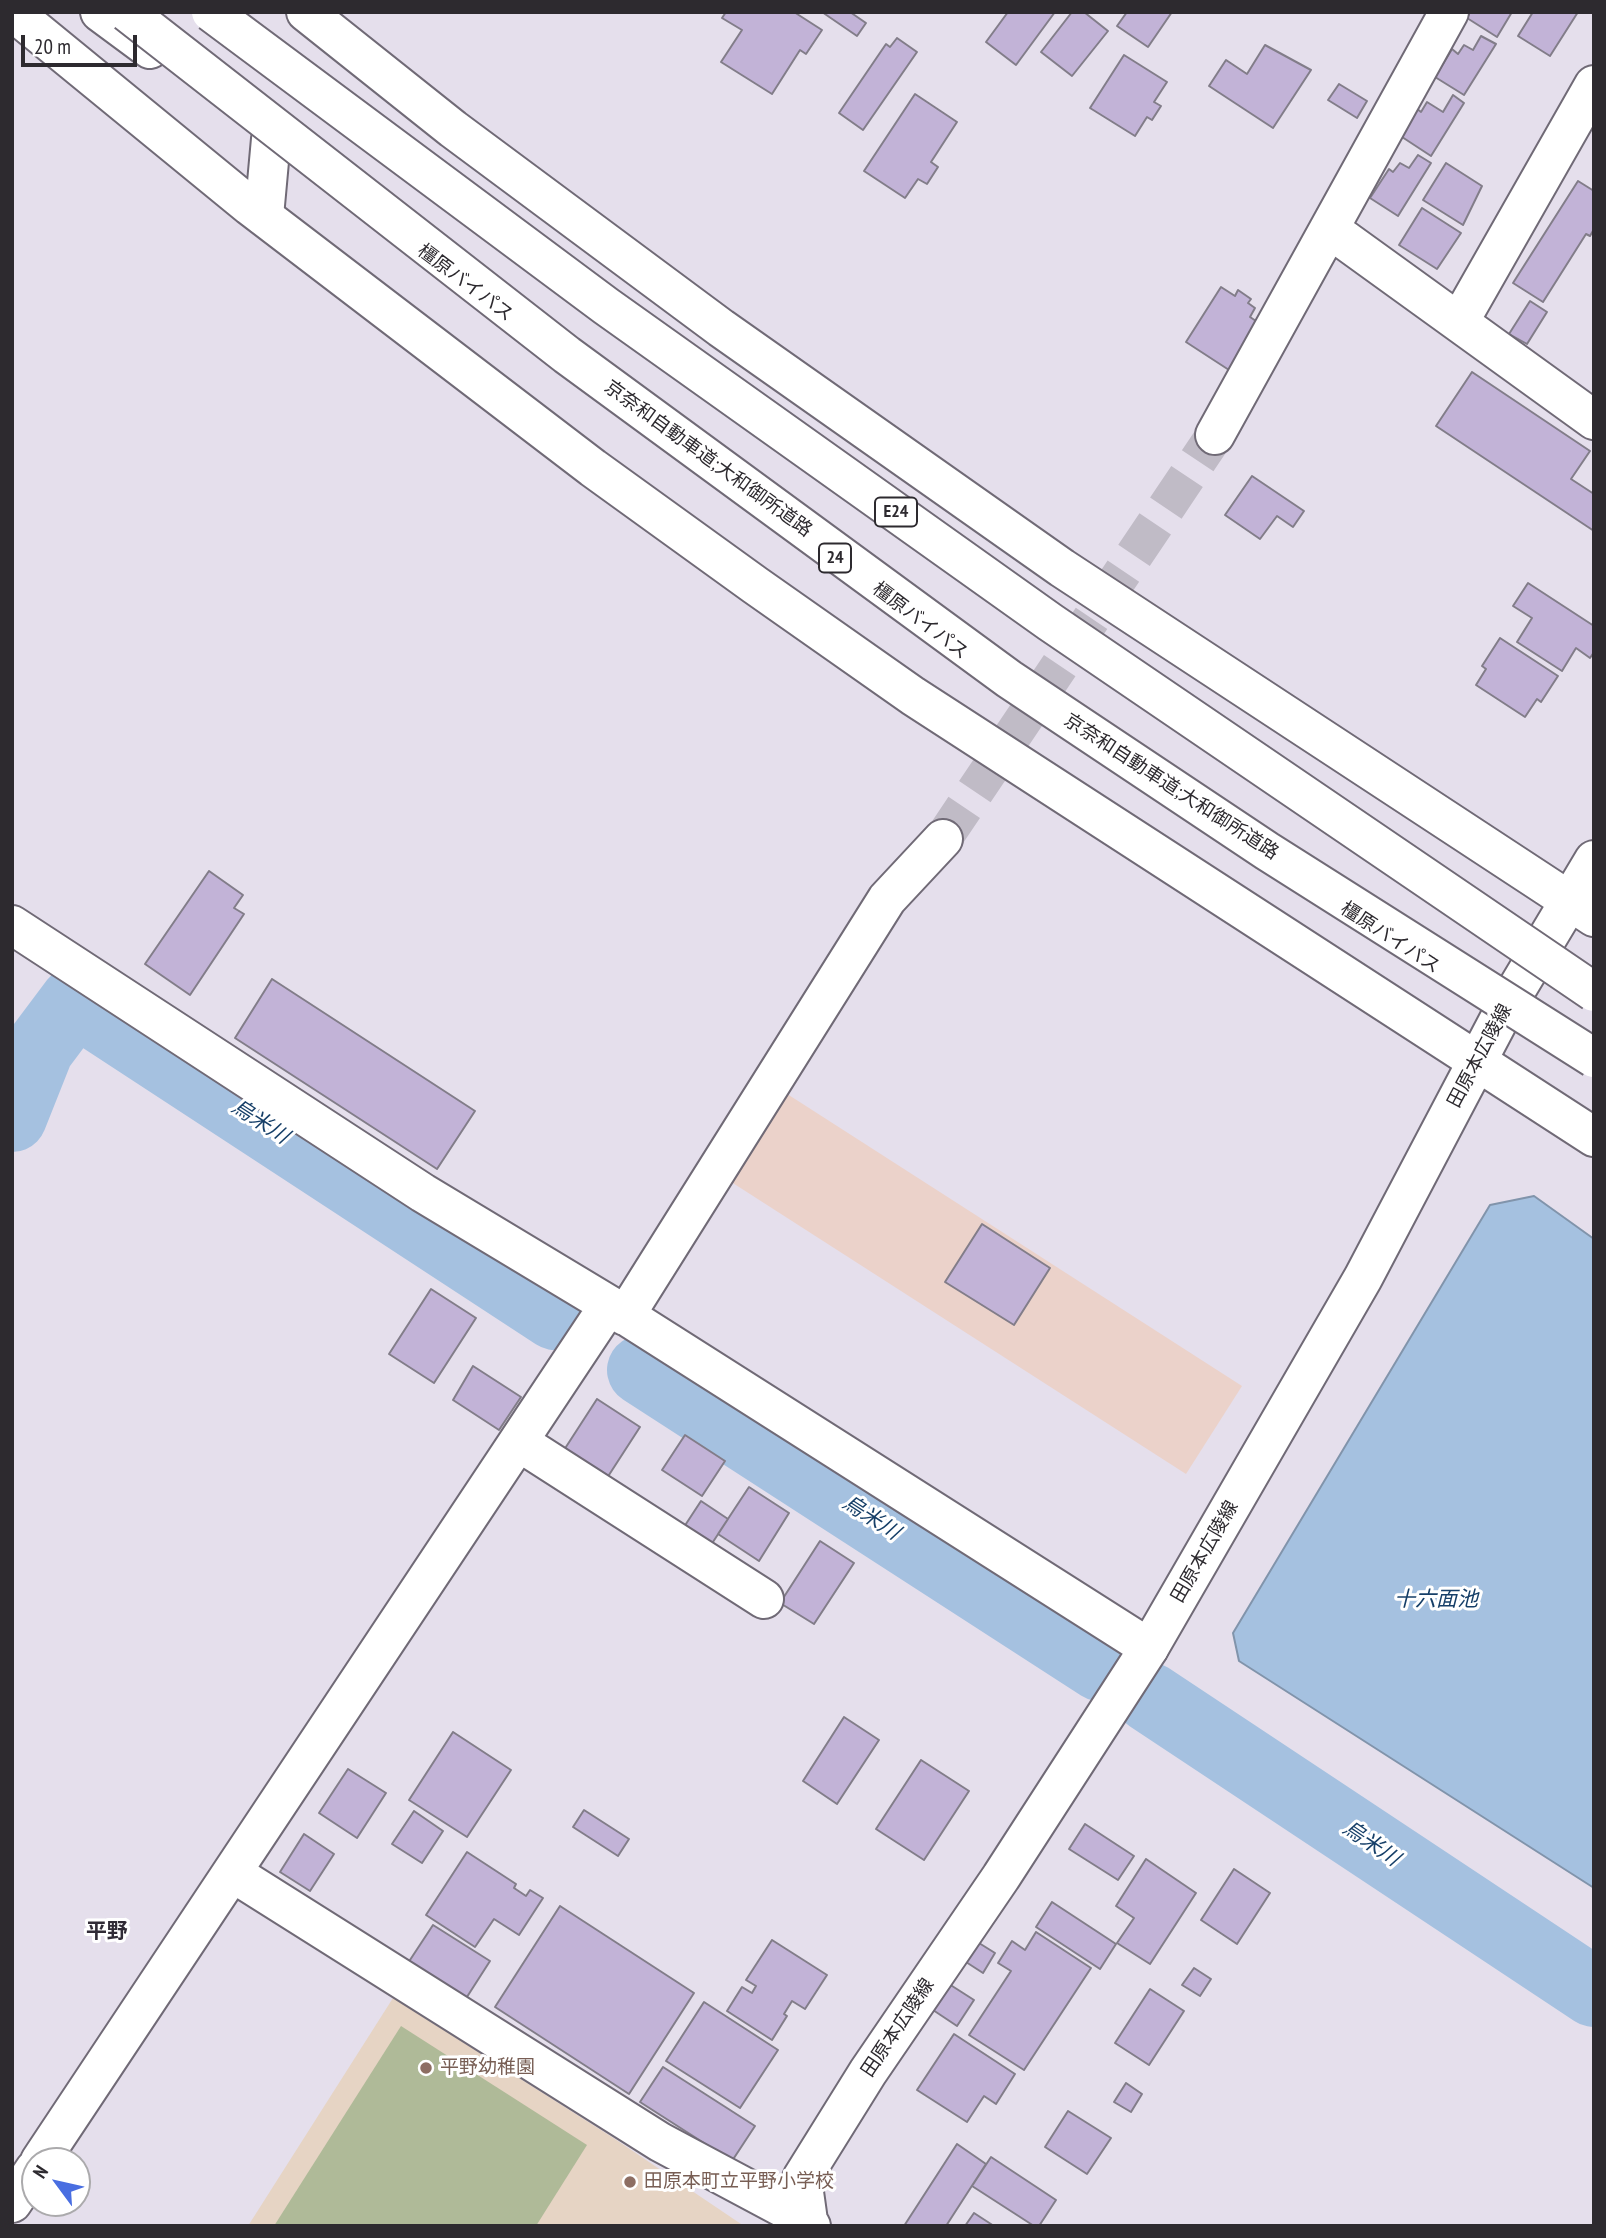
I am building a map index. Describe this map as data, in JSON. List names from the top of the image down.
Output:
{
  "streets": {
    "main road": [
      "橿原バイパス",
      "京奈和自動車道;大和御所道路",
      "E24",
      "24",
      "田原本広陵線"
    ]
  },
  "crossings": [
    ["橿原バイパス", "田原本広陵線"]
  ],
  "districts": ["平野"],
  "water": ["烏米川", "十六面池"],
  "places": ["平野幼稚園", "田原本町立平野小学校"],
  "scale_bar": "20 m",
  "north": "top left"
}
